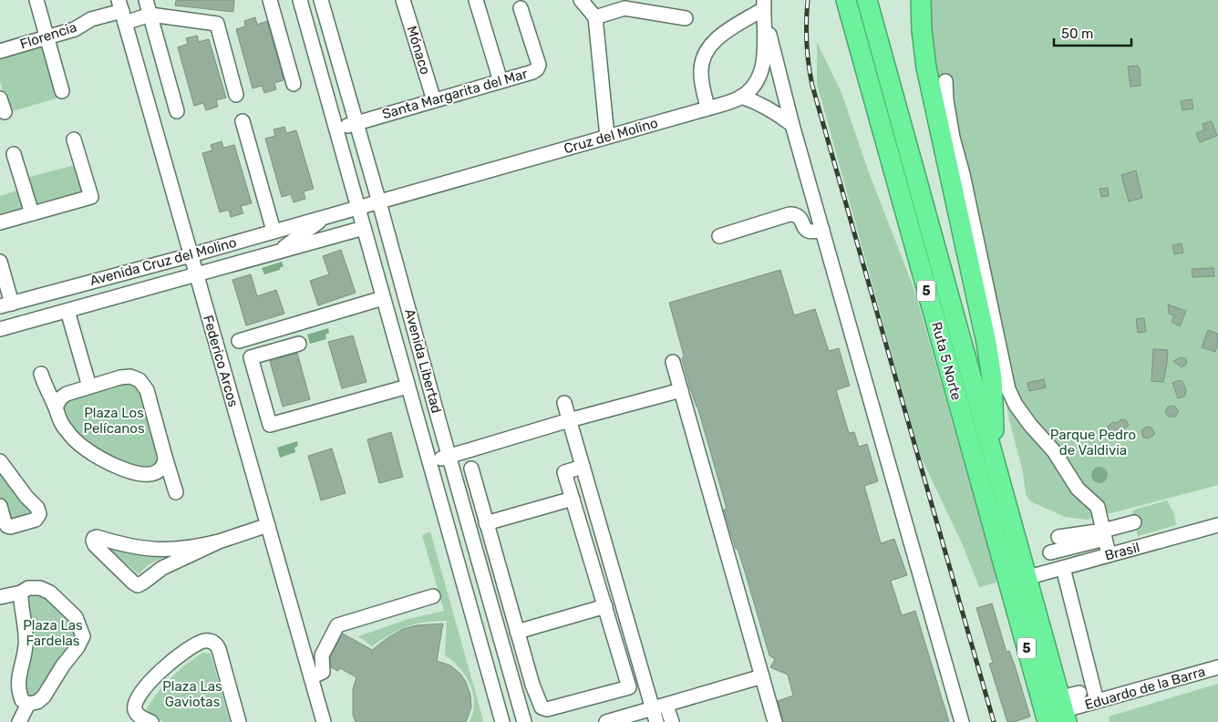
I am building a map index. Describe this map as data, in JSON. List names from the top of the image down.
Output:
{
  "streets": {
    "highway": ["5", "Ruta 5 Norte"],
    "street": [
      "Florencia",
      "Mónaco",
      "Santa Margarita del Mar",
      "Cruz del Molino",
      "Avenida Cruz del Molino",
      "Federico Arcos",
      "Avenida Libertad",
      "Brasil",
      "Eduardo de la Barra"
    ]
  },
  "crossings": [
    ["Florencia", "Federico Arcos"],
    ["Mónaco", "Santa Margarita del Mar"],
    ["Santa Margarita del Mar", "Avenida Libertad"],
    ["Cruz del Molino", "Avenida Cruz del Molino"],
    ["Cruz del Molino", "Avenida Libertad"],
    ["Avenida Cruz del Molino", "Federico Arcos"],
    ["Avenida Cruz del Molino", "Avenida Libertad"],
    ["Ruta 5 Norte", "Brasil"],
    ["Ruta 5 Norte", "Eduardo de la Barra"]
  ],
  "parks": [
    "Plaza Los Pelícanos",
    "Parque Pedro de Valdivia",
    "Plaza Las Fardelas",
    "Plaza Las Gaviotas"
  ],
  "scale_bar": "50 m"
}
